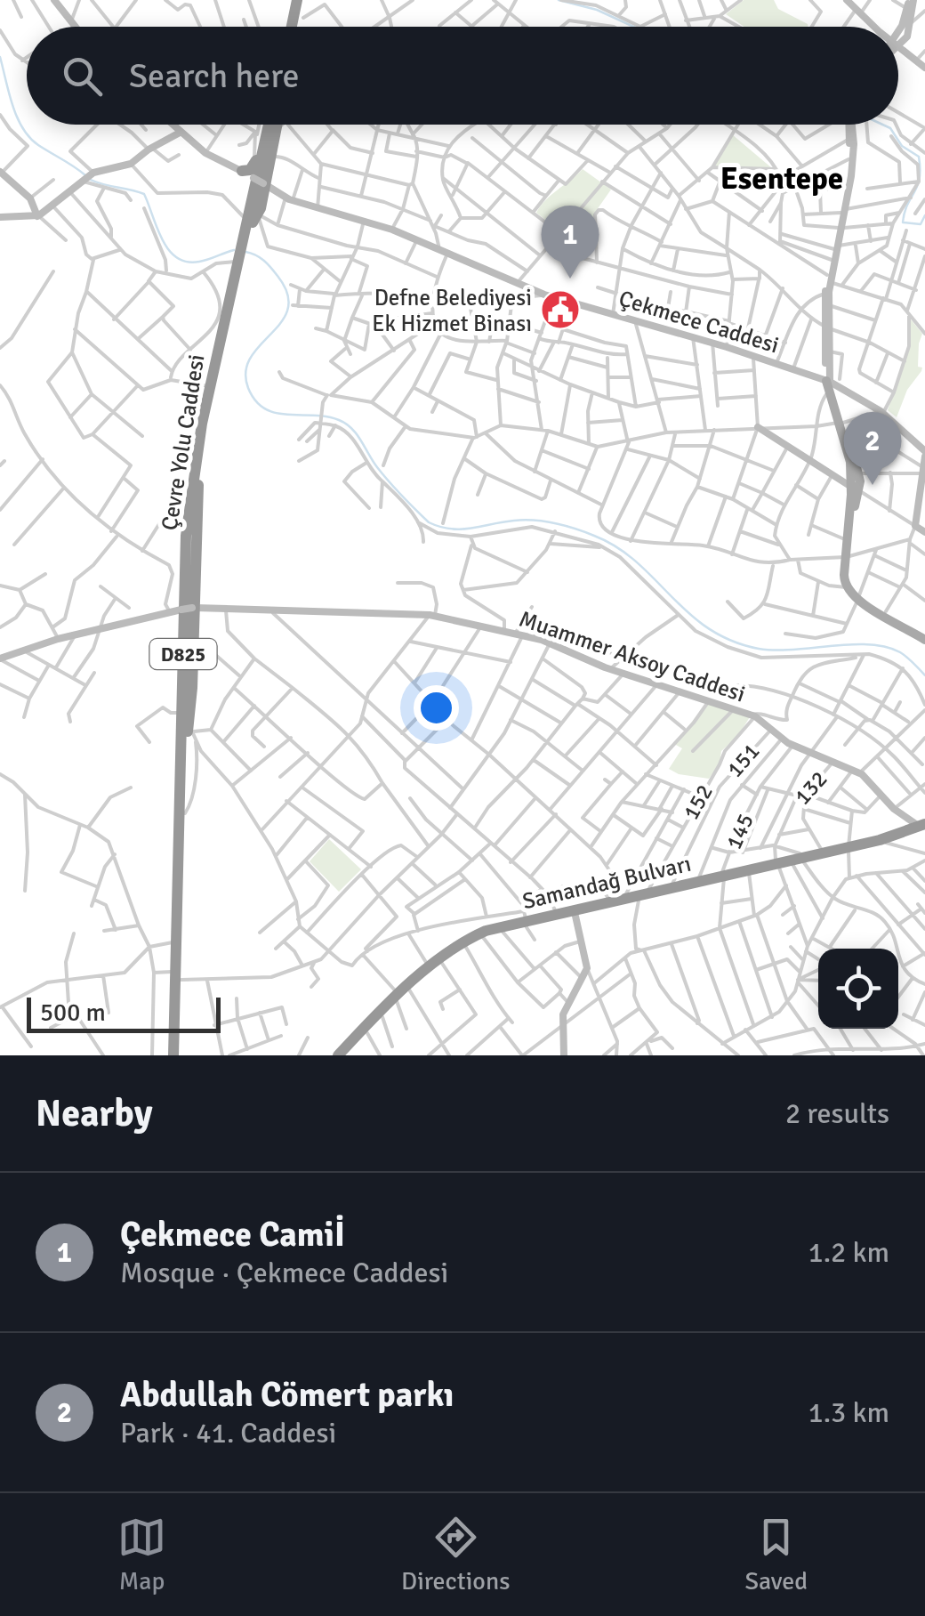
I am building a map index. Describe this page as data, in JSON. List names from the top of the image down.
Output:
{
  "streets": {
    "highway": ["Çevre Yolu Caddesi", "D825", "Samandağ Bulvarı"],
    "street": [
      "Çekmece Caddesi",
      "Muammer Aksoy Caddesi",
      "151",
      "132",
      "152",
      "145"
    ]
  },
  "crossings": [
    ["Muammer Aksoy Caddesi", "151"],
    ["Muammer Aksoy Caddesi", "132"],
    ["Muammer Aksoy Caddesi", "152"],
    ["Muammer Aksoy Caddesi", "145"],
    ["Muammer Aksoy Caddesi", "Samandağ Bulvarı"],
    ["151", "Samandağ Bulvarı"],
    ["132", "Samandağ Bulvarı"],
    ["152", "Samandağ Bulvarı"],
    ["145", "Samandağ Bulvarı"]
  ],
  "districts": ["Esentepe"],
  "places": {
    "public building": ["Defne Belediyesi Ek Hizmet Binası"]
  },
  "scale_bar": "500 m",
  "page": {
    "search": "Search here",
    "pins": ["1", "2"],
    "scale": "500 m",
    "heading": ["Nearby", "2 results"],
    "list": [
      {
        "mark": "1",
        "name": "Çekmece Camiİ",
        "note": "Mosque · Çekmece Caddesi",
        "value": "1.2 km"
      },
      {
        "mark": "2",
        "name": "Abdullah Cömert parkı",
        "note": "Park · 41. Caddesi",
        "value": "1.3 km"
      }
    ],
    "nav": ["Map", "Directions", "Saved"]
  }
}
